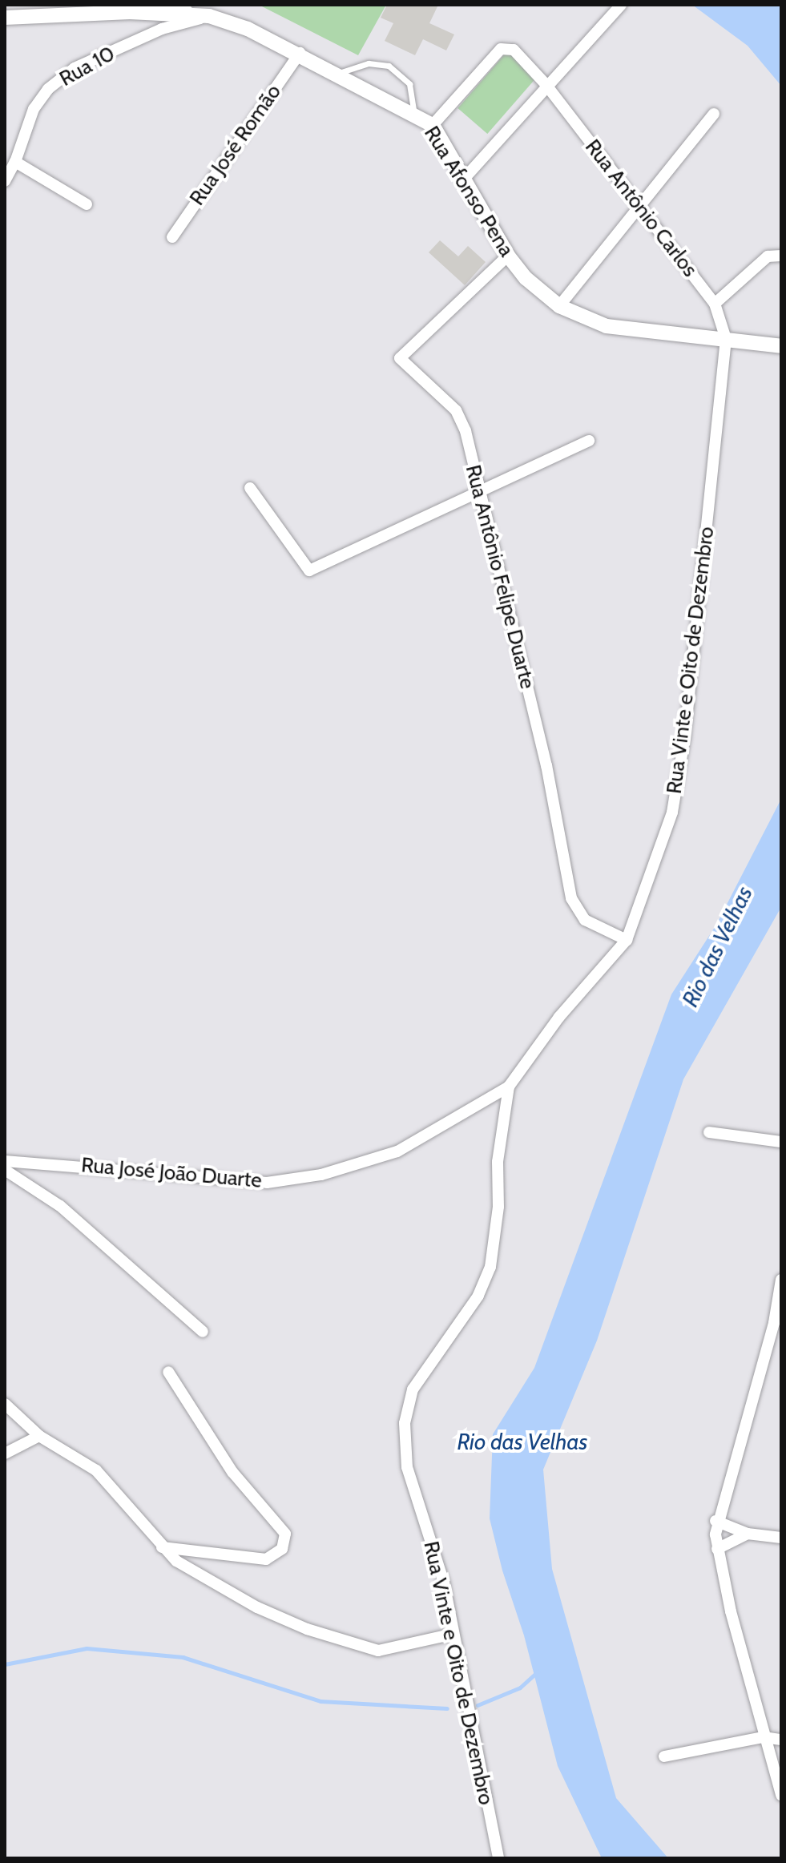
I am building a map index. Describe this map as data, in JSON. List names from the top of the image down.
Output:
{
  "streets": {
    "main road": ["Rua Afonso Pena"],
    "street": [
      "Rua 10",
      "Rua José Romão",
      "Rua Antônio Carlos",
      "Rua Antônio Felipe Duarte",
      "Rua Vinte e Oito de Dezembro",
      "Rua José João Duarte"
    ]
  },
  "crossings": [
    ["Rua 10", "Rua Afonso Pena"],
    ["Rua José Romão", "Rua Afonso Pena"],
    ["Rua Afonso Pena", "Rua Antônio Carlos"],
    ["Rua Afonso Pena", "Rua Antônio Felipe Duarte"],
    ["Rua Afonso Pena", "Rua Vinte e Oito de Dezembro"],
    ["Rua Antônio Carlos", "Rua Vinte e Oito de Dezembro"],
    ["Rua Antônio Felipe Duarte", "Rua Vinte e Oito de Dezembro"],
    ["Rua Vinte e Oito de Dezembro", "Rua José João Duarte"]
  ],
  "water": ["Rio das Velhas"]
}
